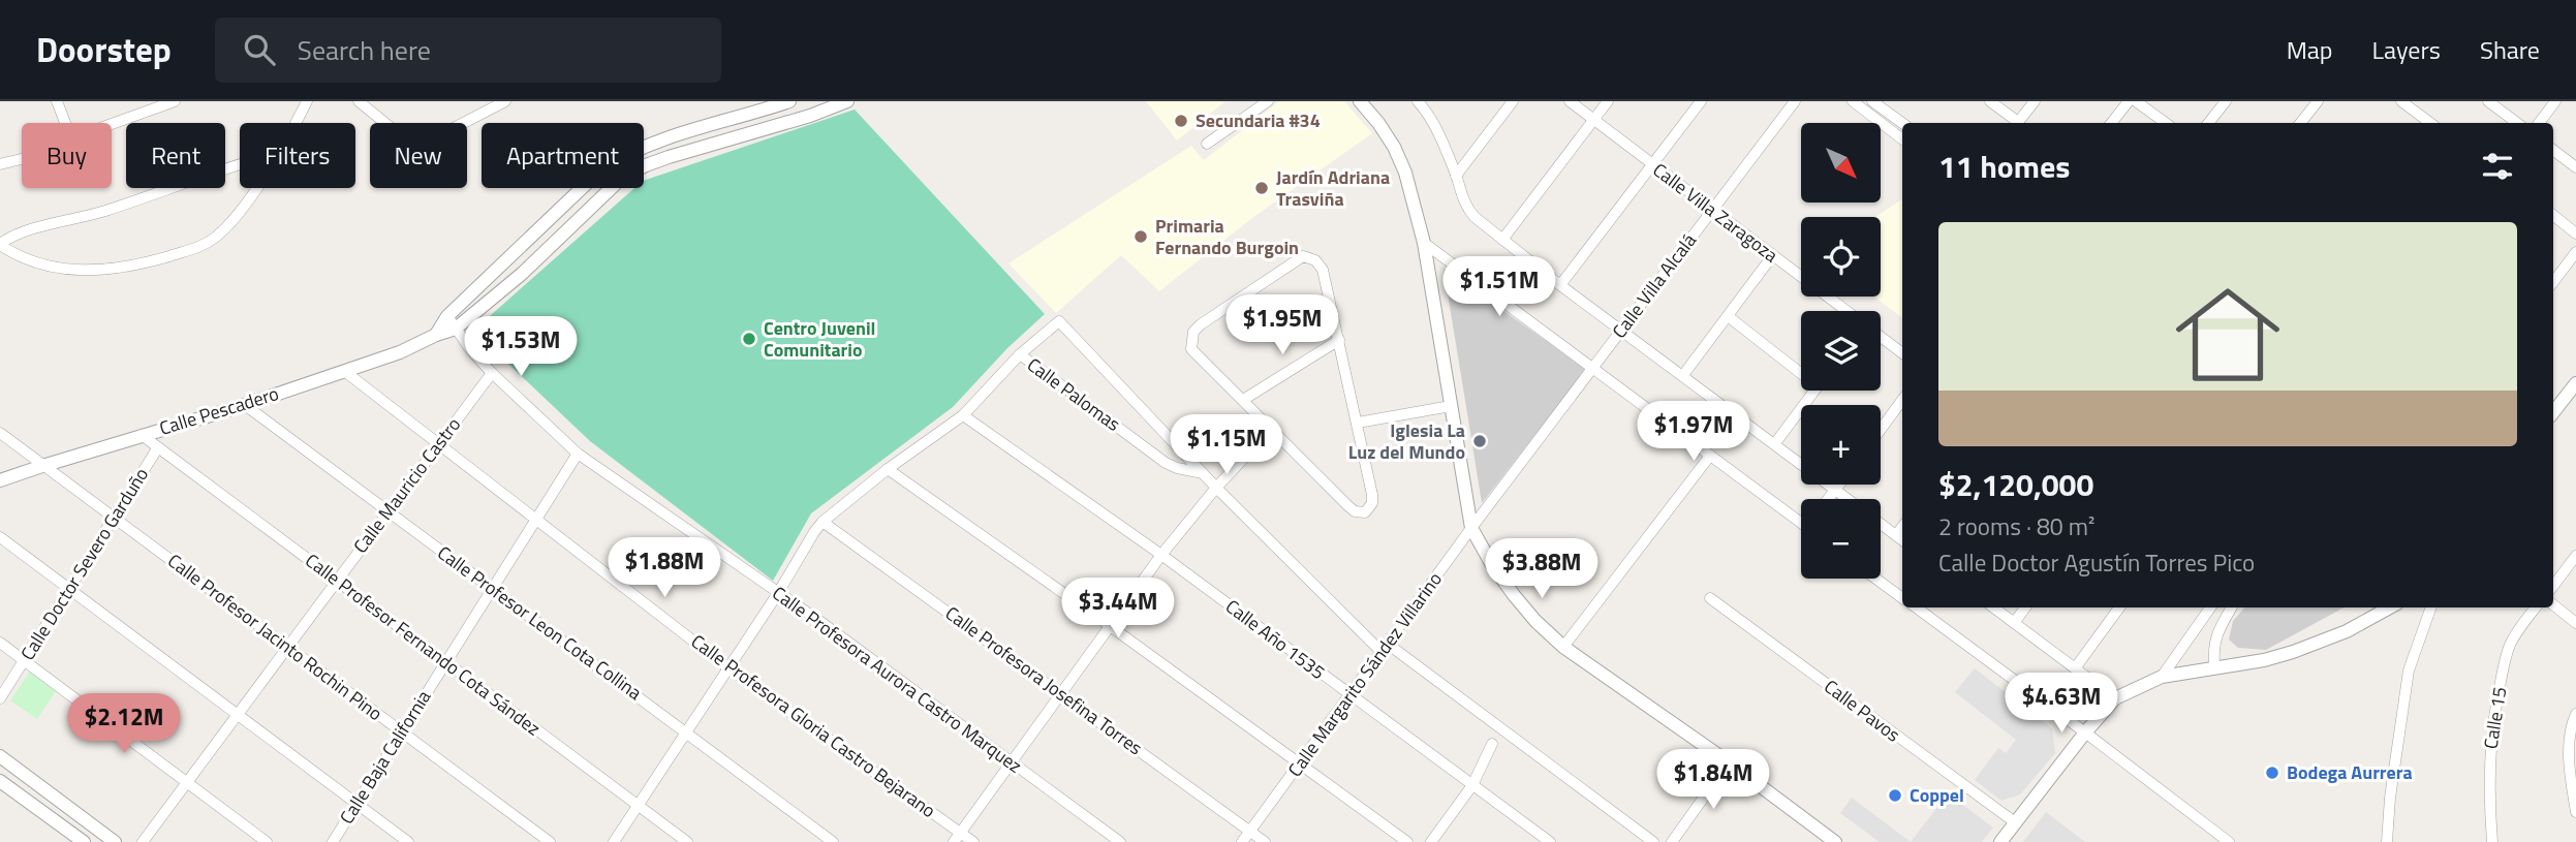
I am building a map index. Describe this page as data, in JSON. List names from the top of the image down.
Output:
{
  "streets": {
    "street": [
      "Calle Villa Zaragoza",
      "Calle Villa Alcalá",
      "Calle Palomas",
      "Calle Pescadero",
      "Calle Mauricio Castro",
      "Calle Doctor Severo Garduño",
      "Calle Profesor Leon Cota Collina",
      "Calle Profesor Jacinto Rochin Pino",
      "Calle Año 1535",
      "Calle Profesor Fernando Cota Sández",
      "Calle Margarito Sández Villarino",
      "Calle Profesora Aurora Castro Marquez",
      "Calle Profesora Josefina Torres",
      "Calle Pavos",
      "Calle 15",
      "Calle Profesora Gloria Castro Bejarano",
      "Calle Baja California"
    ]
  },
  "crossings": [
    ["Calle Villa Zaragoza", "Calle Villa Alcalá"],
    ["Calle Villa Alcalá", "Calle Margarito Sández Villarino"],
    ["Calle Pescadero", "Calle Profesor Leon Cota Collina"],
    ["Calle Pescadero", "Calle Profesor Jacinto Rochin Pino"],
    ["Calle Pescadero", "Calle Profesora Aurora Castro Marquez"],
    ["Calle Pescadero", "Calle Profesora Gloria Castro Bejarano"],
    ["Calle Mauricio Castro", "Calle Profesor Leon Cota Collina"],
    ["Calle Mauricio Castro", "Calle Profesor Jacinto Rochin Pino"],
    ["Calle Mauricio Castro", "Calle Profesor Fernando Cota Sández"],
    ["Calle Mauricio Castro", "Calle Profesora Aurora Castro Marquez"],
    ["Calle Mauricio Castro", "Calle Profesora Gloria Castro Bejarano"],
    ["Calle Doctor Severo Garduño", "Calle Profesor Jacinto Rochin Pino"],
    ["Calle Doctor Severo Garduño", "Calle Profesor Fernando Cota Sández"],
    ["Calle Profesor Leon Cota Collina", "Calle Baja California"],
    ["Calle Profesor Jacinto Rochin Pino", "Calle Baja California"],
    ["Calle Año 1535", "Calle Margarito Sández Villarino"],
    ["Calle Profesor Fernando Cota Sández", "Calle Baja California"],
    ["Calle Margarito Sández Villarino", "Calle Profesora Josefina Torres"],
    ["Calle Profesora Aurora Castro Marquez", "Calle Baja California"],
    ["Calle Profesora Gloria Castro Bejarano", "Calle Baja California"]
  ],
  "places": [
    "Secundaria #34",
    "Jardín Adriana Trasviña",
    "Primaria Fernando Burgoin",
    "Centro Juvenil Comunitario",
    "Iglesia La Luz del Mundo",
    "Bodega Aurrera",
    "Coppel"
  ],
  "north": "bottom right",
  "page": {
    "header": "Doorstep",
    "search": "Search here",
    "nav": ["Map", "Layers", "Share"],
    "map_buttons": ["+", "−"],
    "chip": [
      "Buy",
      "Rent",
      "Filters",
      "New",
      "Apartment"
    ],
    "heading": "11 homes",
    "list": [
      {
        "name": "$2,120,000",
        "note": "2 rooms · 80 m² · Calle Doctor Agustín Torres Pico"
      }
    ],
    "price": [
      "$1.51M",
      "$1.95M",
      "$1.53M",
      "$1.97M",
      "$1.15M",
      "$1.88M",
      "$3.88M",
      "$3.44M",
      "$4.63M",
      "$2.12M",
      "$1.84M"
    ]
  }
}
